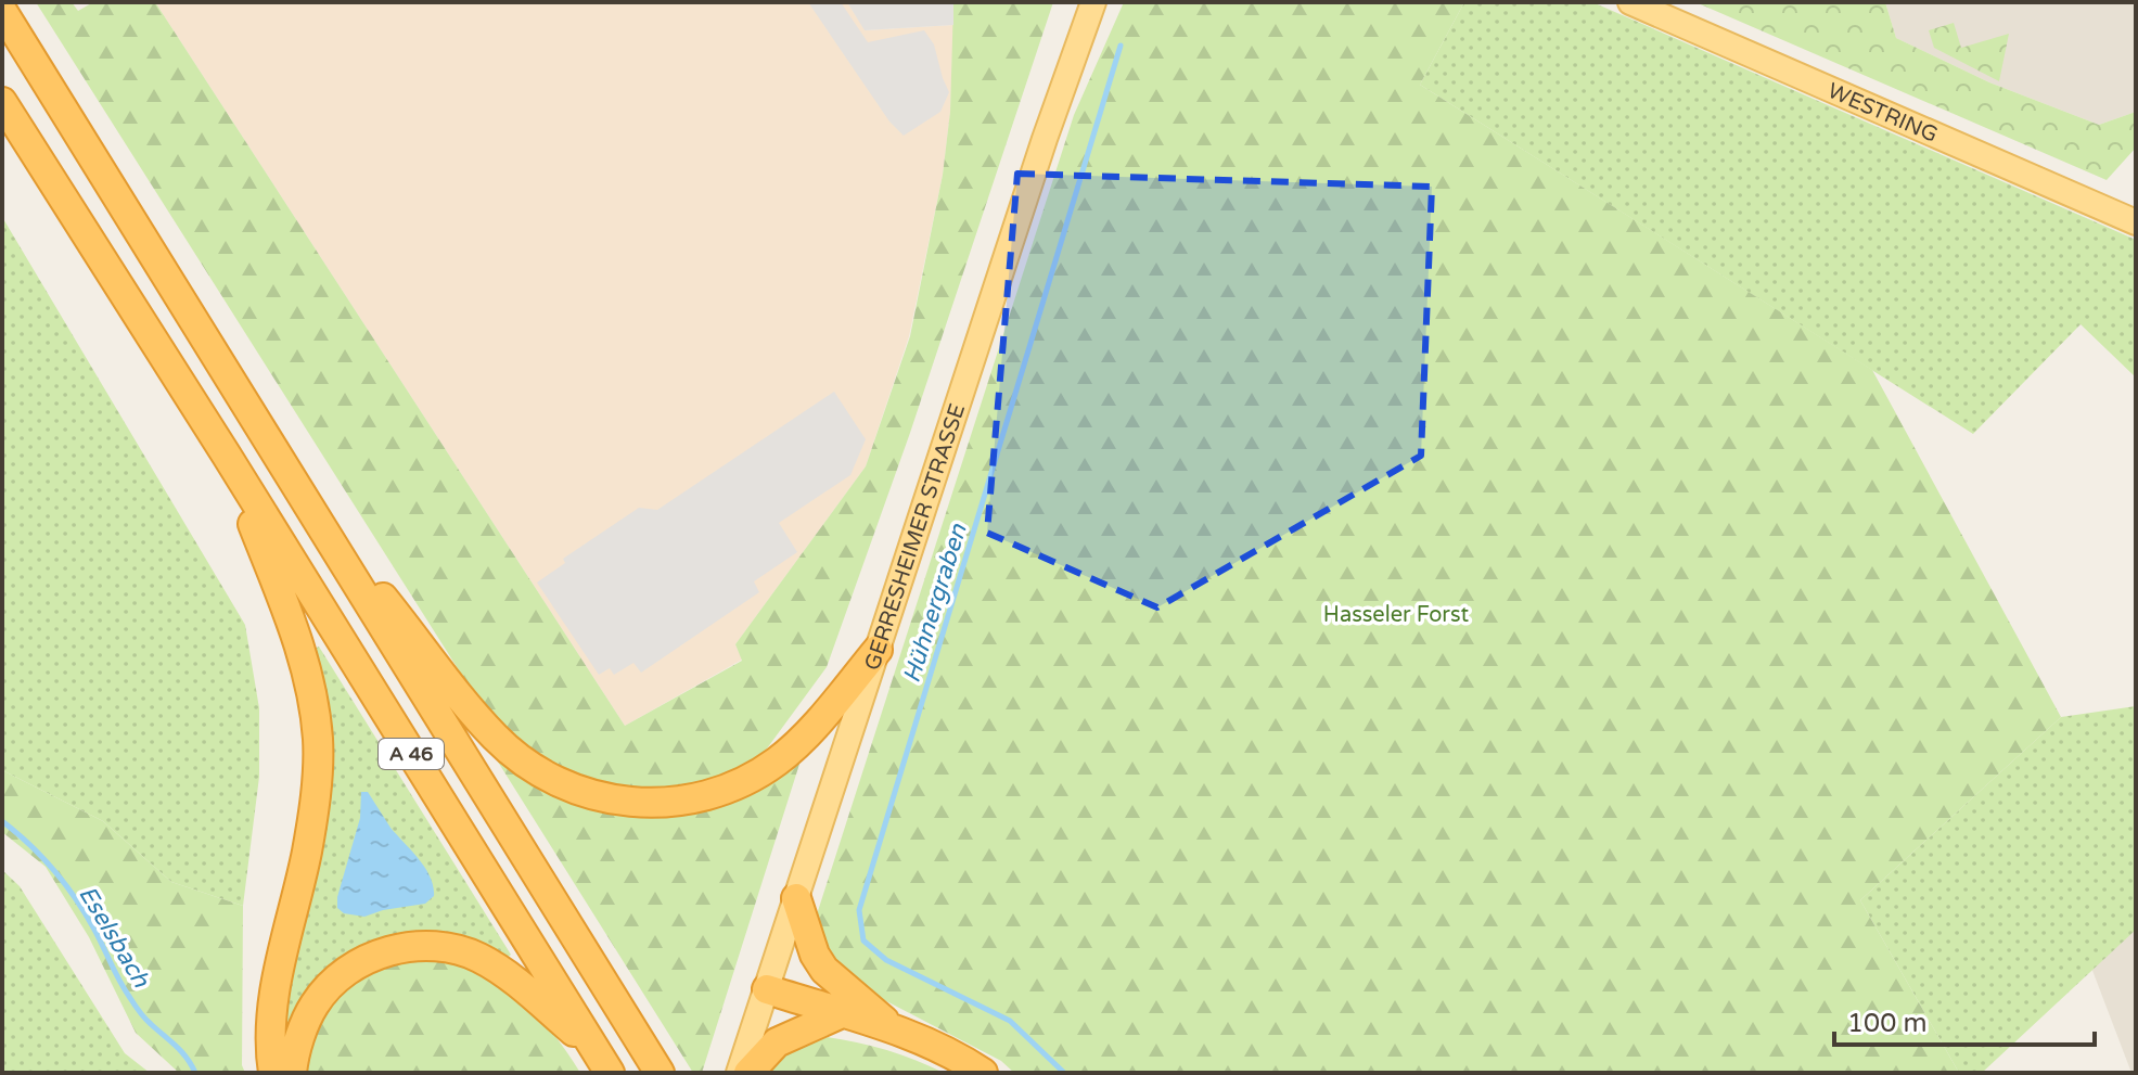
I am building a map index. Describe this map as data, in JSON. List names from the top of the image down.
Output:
{
  "streets": {
    "highway": ["A 46"],
    "main road": ["WESTRING", "GERRESHEIMER STRASSE"]
  },
  "water": ["Hühnergraben", "Eselsbach"],
  "parks": ["Hasseler Forst"],
  "scale_bar": "100 m"
}
